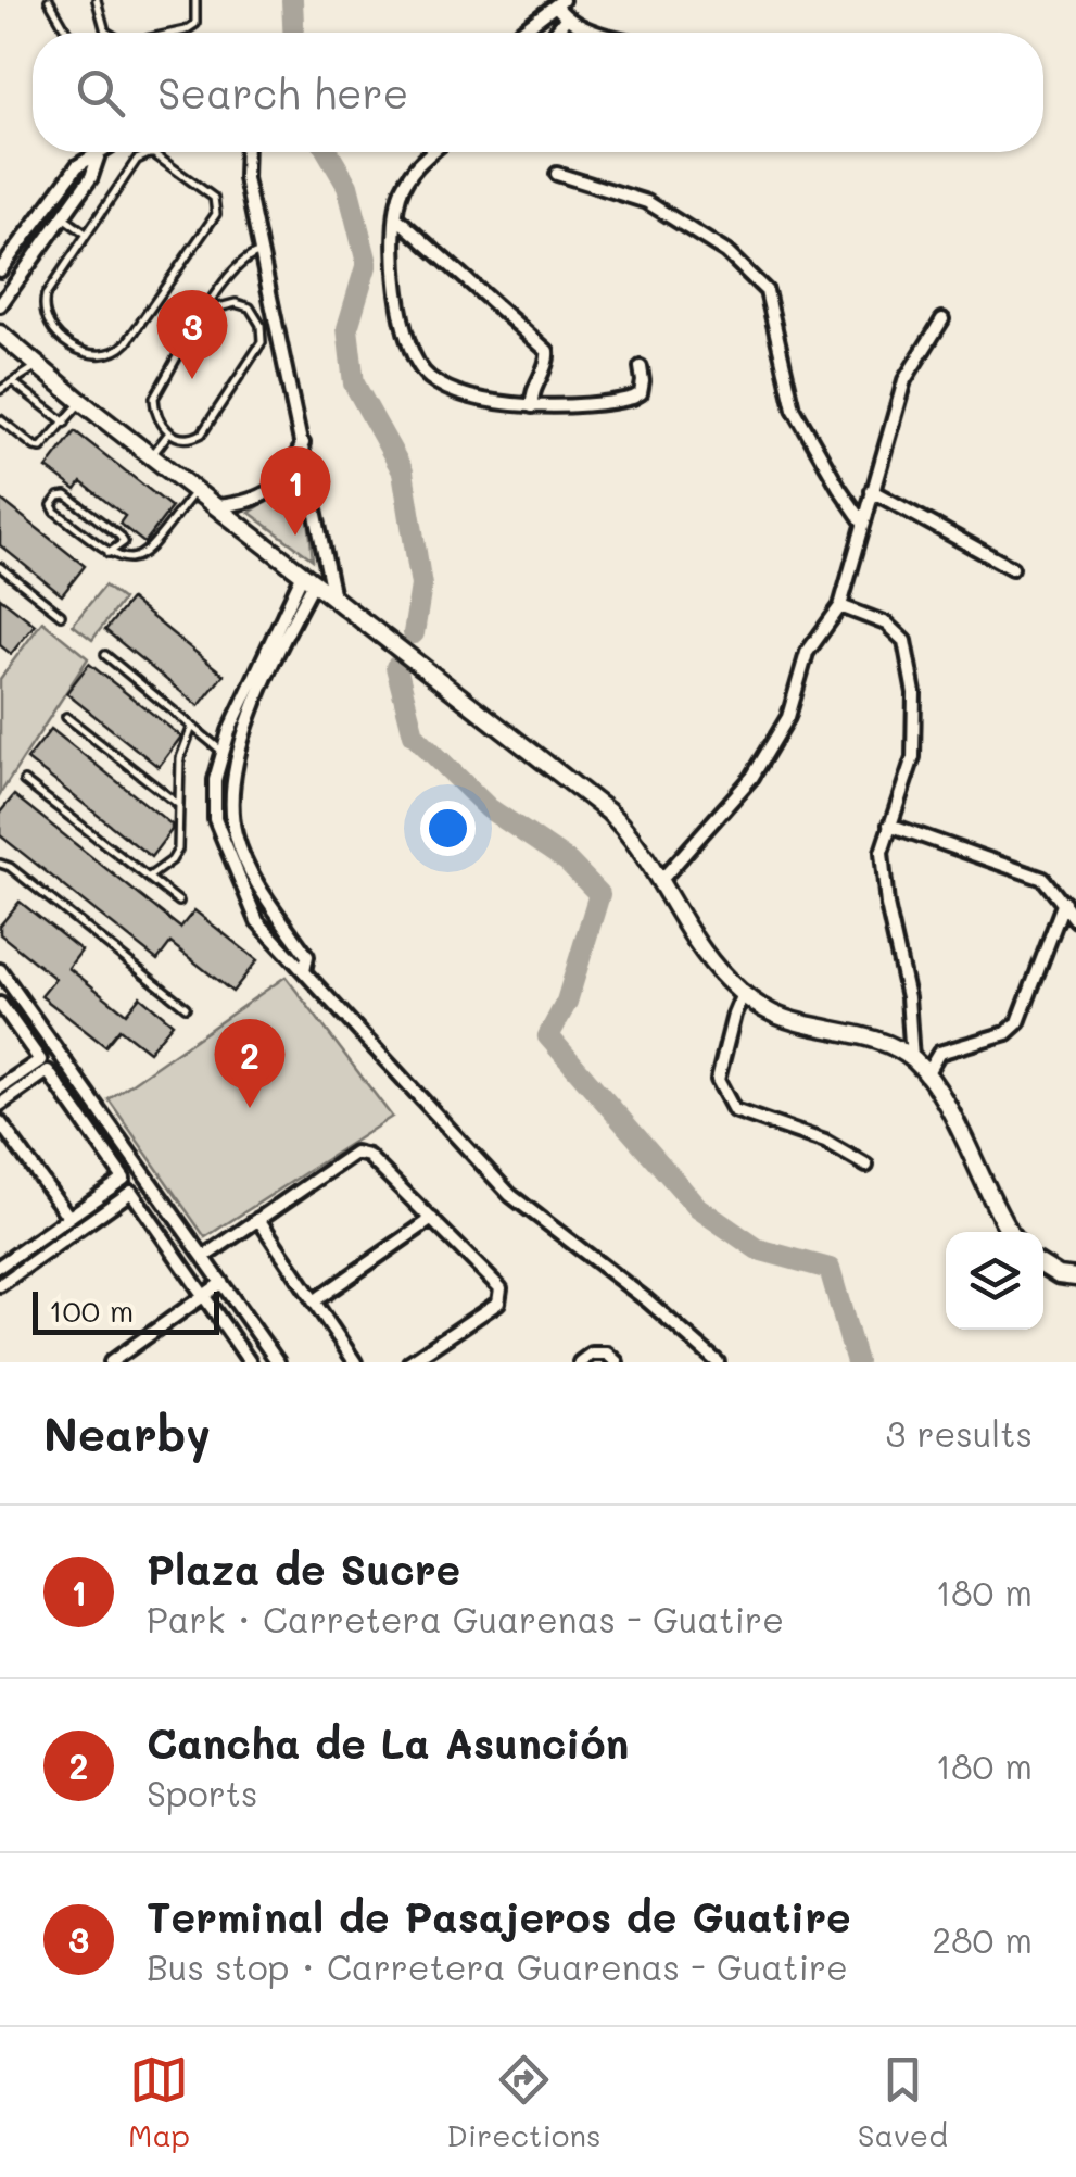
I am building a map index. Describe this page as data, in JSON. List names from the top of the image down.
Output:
{
  "scale_bar": "100 m",
  "page": {
    "search": "Search here",
    "pins": ["3", "1", "2"],
    "scale": "100 m",
    "heading": ["Nearby", "3 results"],
    "list": [
      {
        "mark": "1",
        "name": "Plaza de Sucre",
        "note": "Park · Carretera Guarenas - Guatire",
        "value": "180 m"
      },
      {
        "mark": "2",
        "name": "Cancha de La Asunción",
        "note": "Sports",
        "value": "180 m"
      },
      {
        "mark": "3",
        "name": "Terminal de Pasajeros de Guatire",
        "note": "Bus stop · Carretera Guarenas - Guatire",
        "value": "280 m"
      }
    ],
    "nav": ["Map", "Directions", "Saved"]
  }
}
